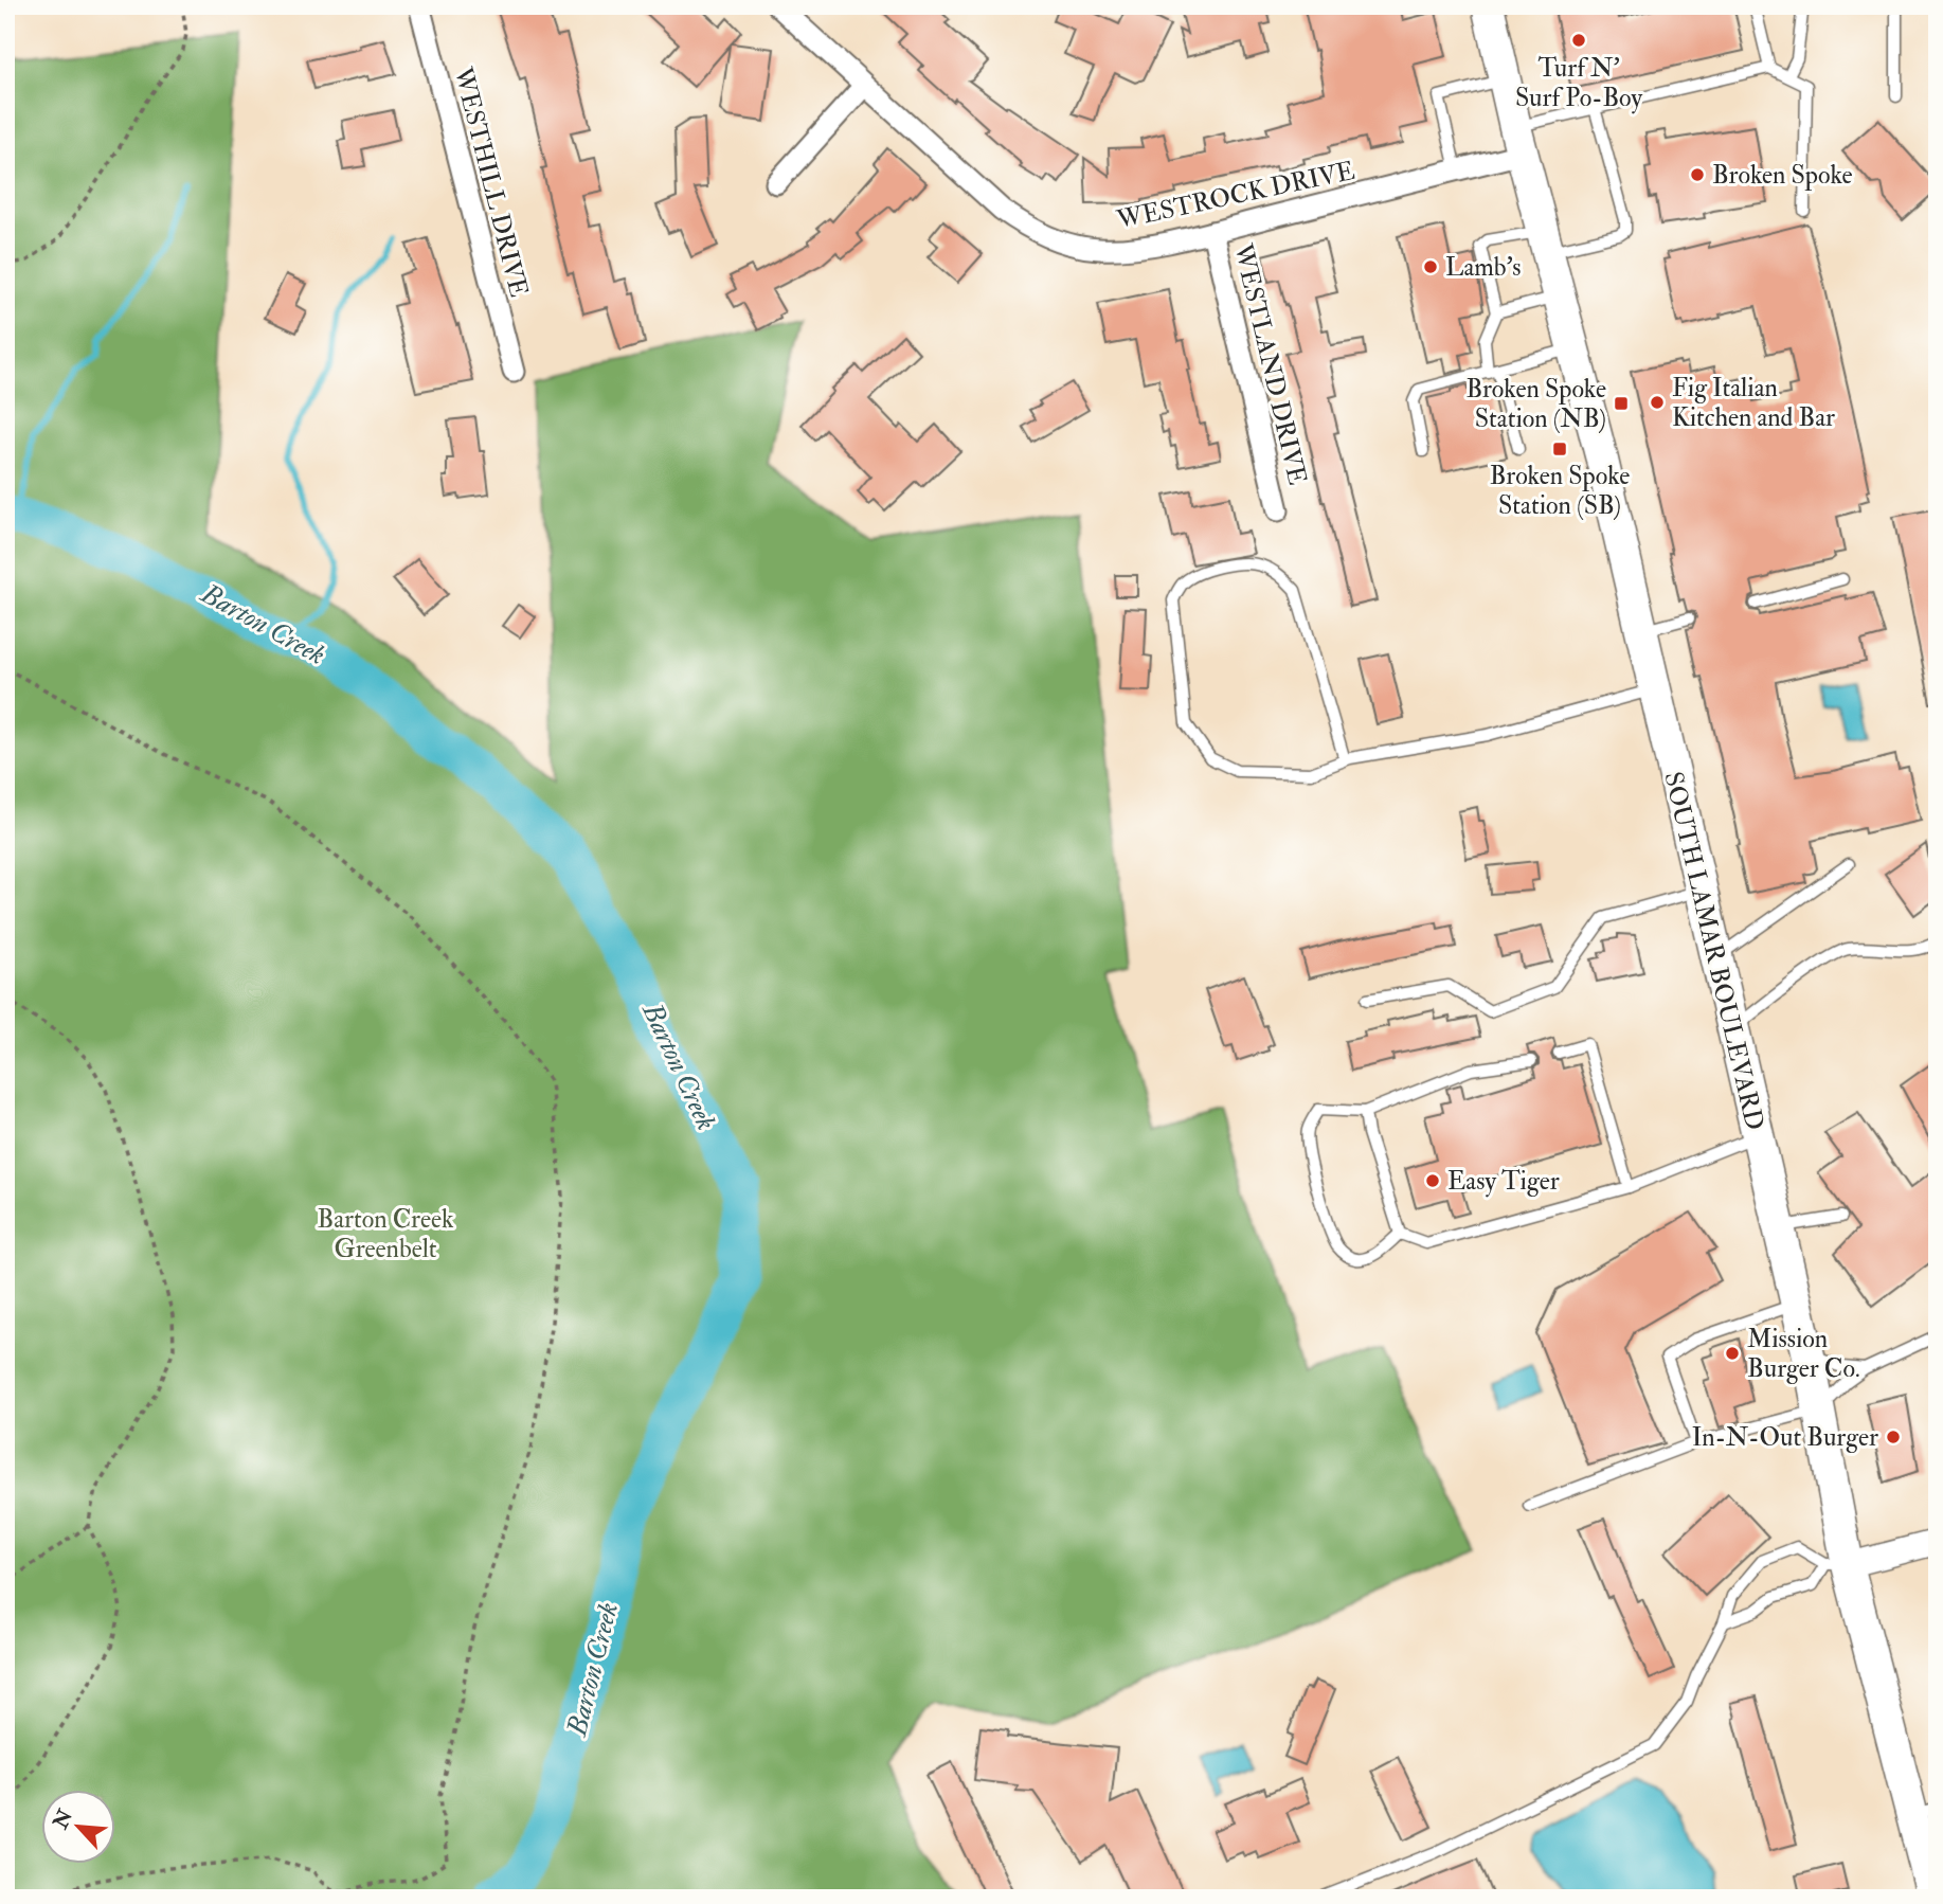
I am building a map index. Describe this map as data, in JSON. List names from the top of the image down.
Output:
{
  "streets": {
    "main road": ["SOUTH LAMAR BOULEVARD"],
    "street": ["WESTHILL DRIVE", "WESTROCK DRIVE", "WESTLAND DRIVE"]
  },
  "crossings": [
    ["WESTROCK DRIVE", "WESTLAND DRIVE"],
    ["WESTROCK DRIVE", "SOUTH LAMAR BOULEVARD"]
  ],
  "water": ["Barton Creek"],
  "parks": ["Barton Creek Greenbelt"],
  "places": {
    "other": [
      "Turf N' Surf Po-Boy",
      "Broken Spoke",
      "Lamb's",
      "Fig Italian Kitchen and Bar",
      "Easy Tiger",
      "Mission Burger Co.",
      "In-N-Out Burger"
    ],
    "transit": ["Broken Spoke Station (NB)", "Broken Spoke Station (SB)"]
  },
  "north": "top left"
}
